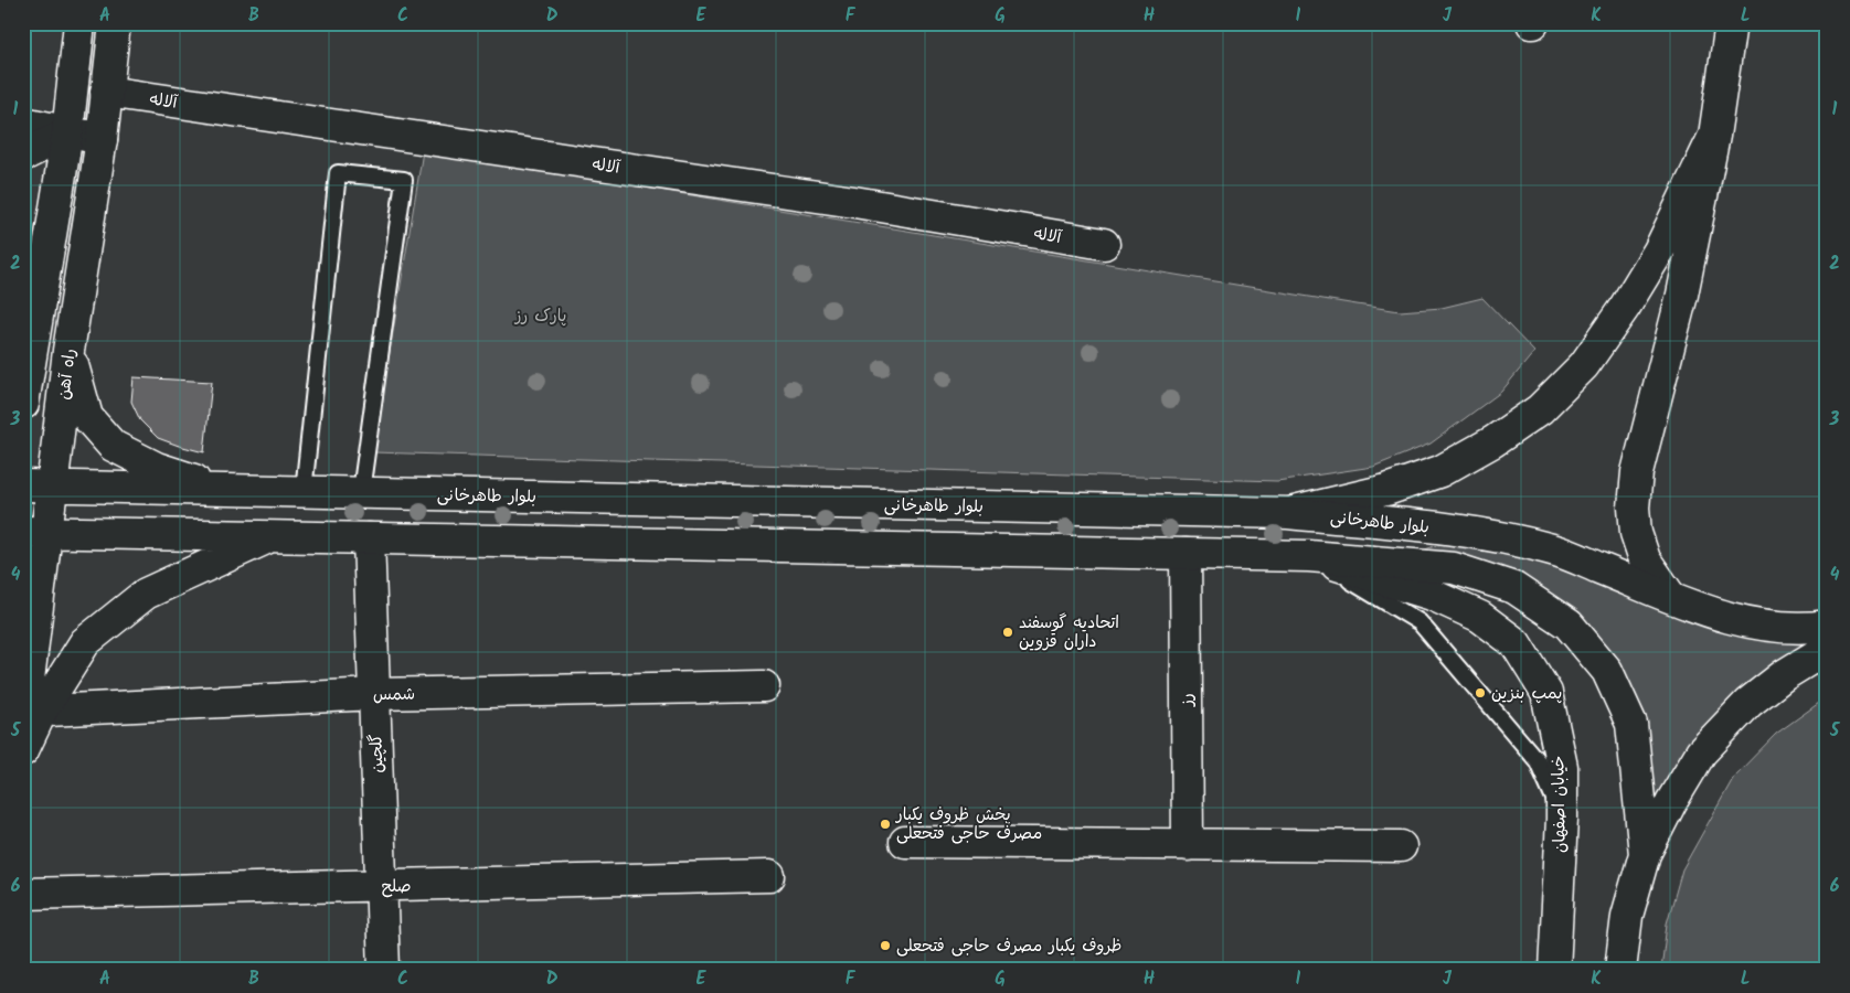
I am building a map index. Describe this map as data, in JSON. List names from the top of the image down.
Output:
{
  "streets": {
    "main road": [
      "آلاله",
      "راه آهن",
      "بلوار طاهرخانی",
      "شمس",
      "رز",
      "گلچین",
      "خیابان اصفهان",
      "صلح"
    ]
  },
  "crossings": [
    ["آلاله", "راه آهن"],
    ["راه آهن", "بلوار طاهرخانی"],
    ["راه آهن", "شمس"],
    ["شمس", "گلچین"],
    ["گلچین", "صلح"]
  ],
  "parks": ["پارک رز"],
  "places": [
    "اتحادیه گوسفند داران قزوین",
    "پمپ بنزین",
    "پخش ظروف یکبار مصرف حاجی فتحعلی",
    "ظروف یکبار مصرف حاجی فتحعلی"
  ],
  "grid": {
    "columns": [
      "A",
      "B",
      "C",
      "D",
      "E",
      "F",
      "G",
      "H",
      "I",
      "J",
      "K",
      "L"
    ],
    "rows": [
      "1",
      "2",
      "3",
      "4",
      "5",
      "6"
    ]
  }
}
